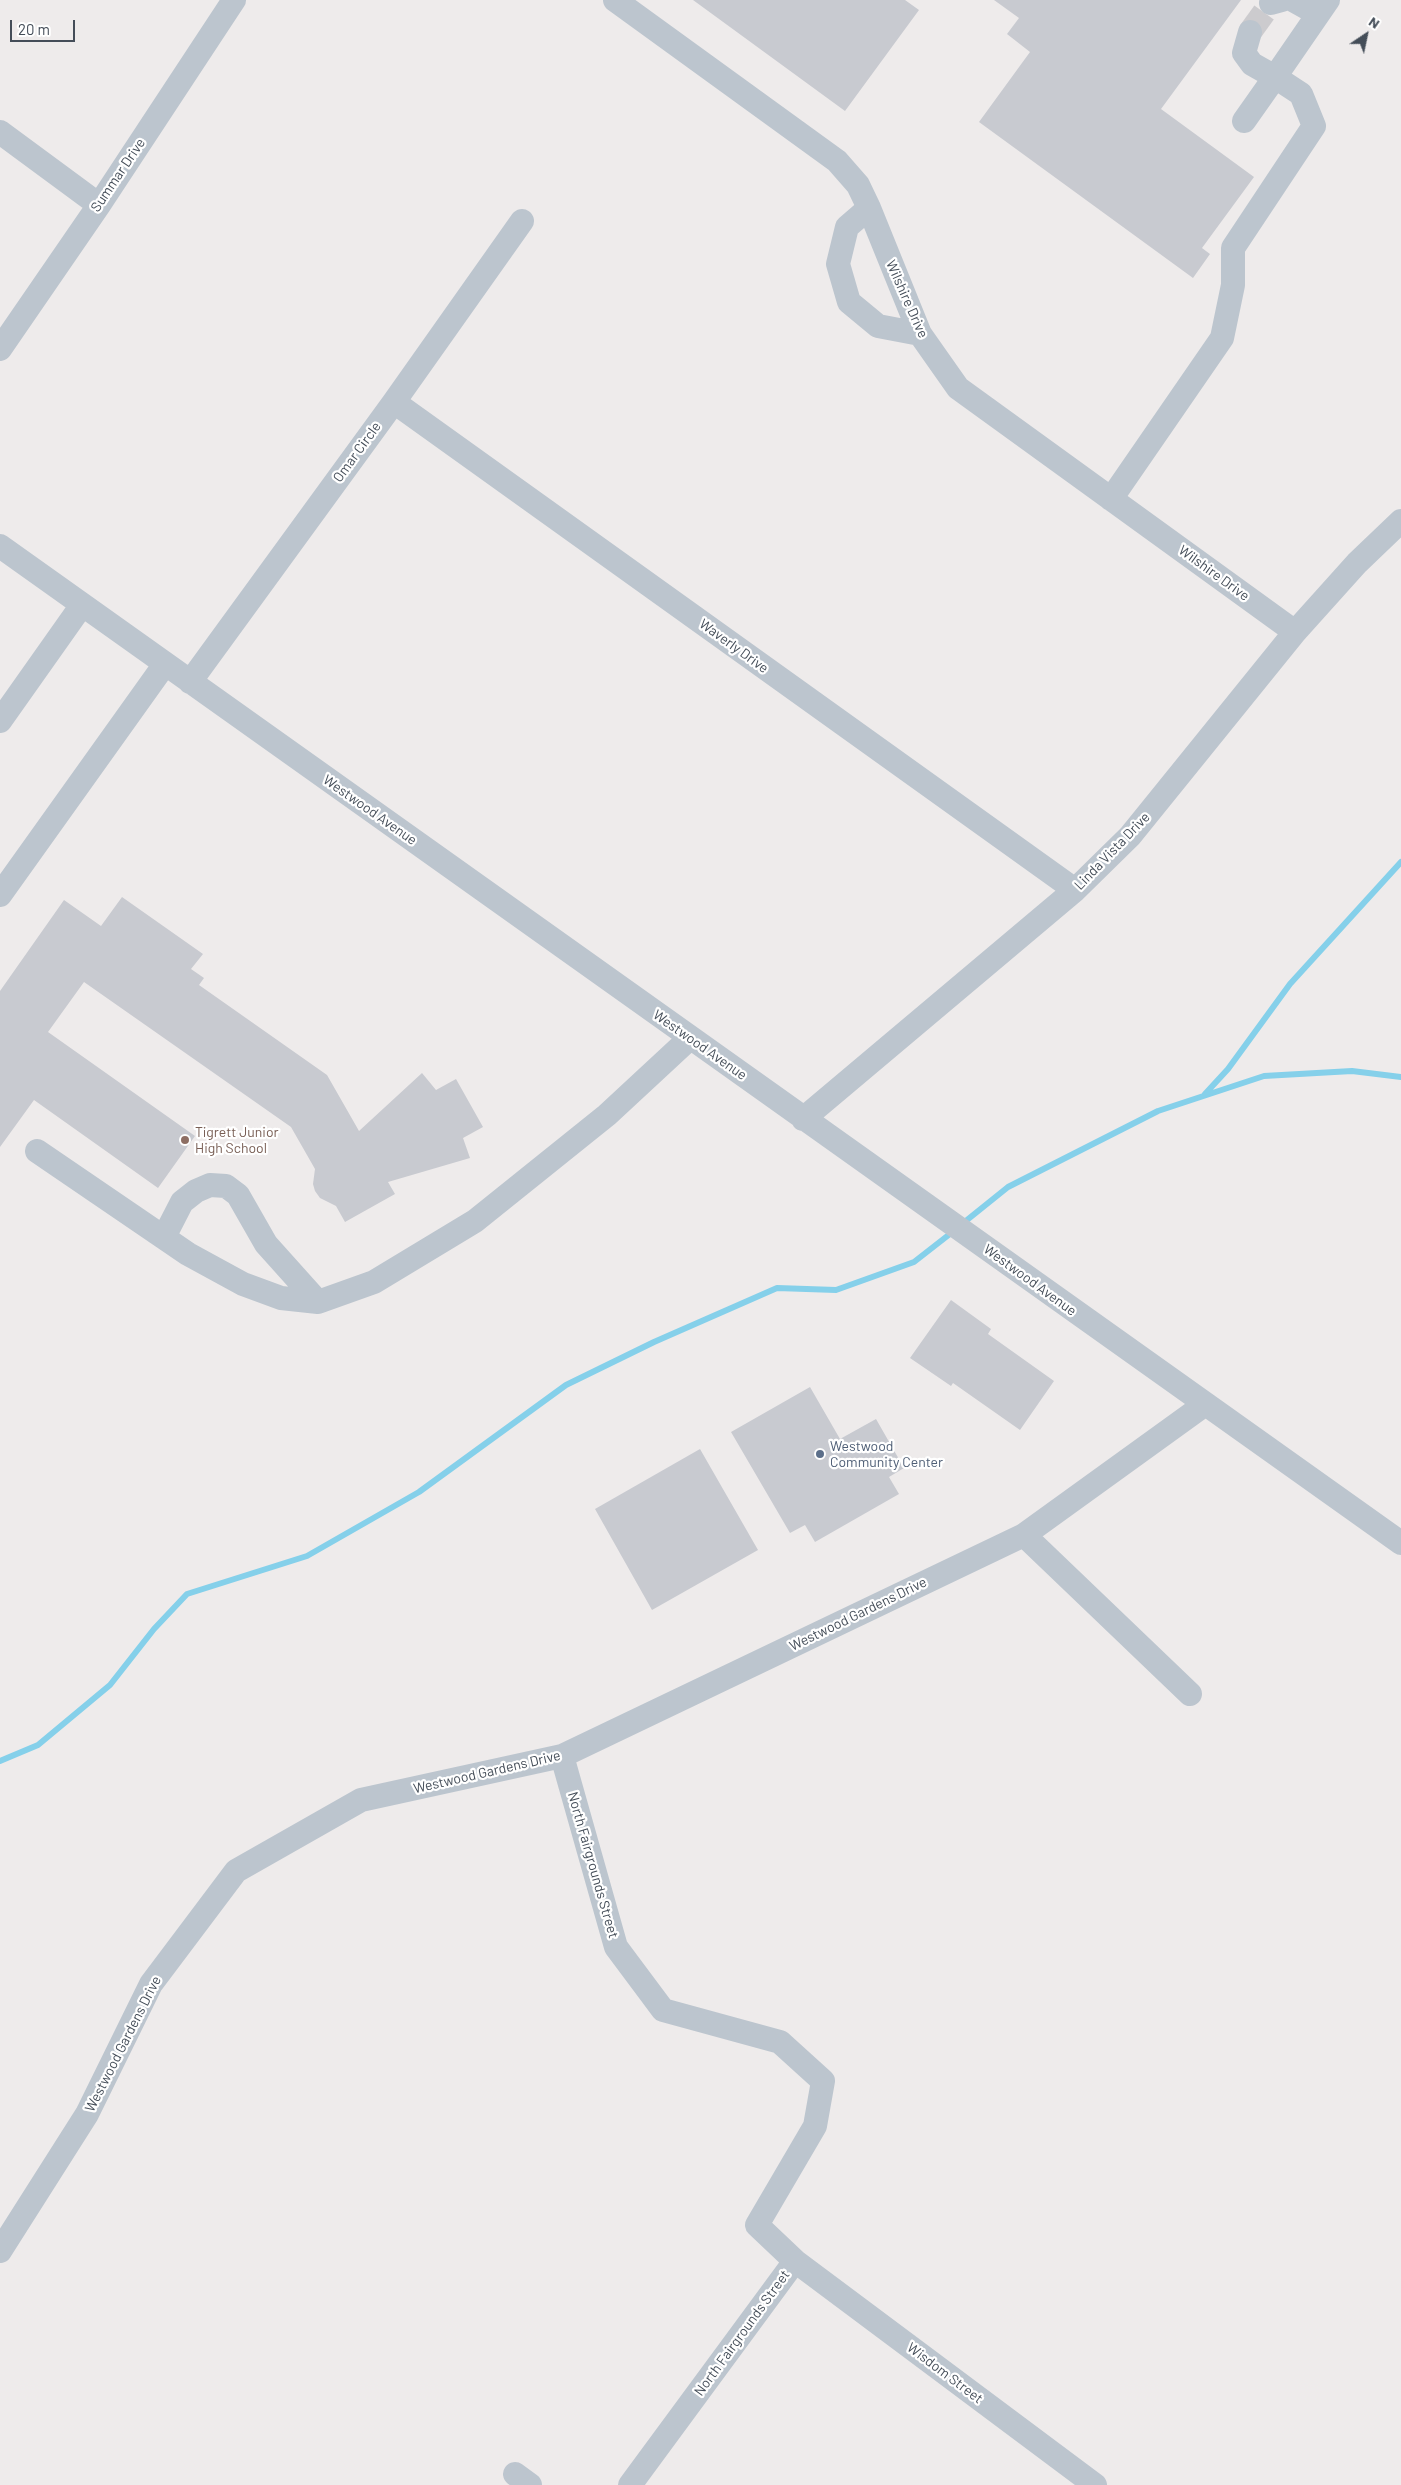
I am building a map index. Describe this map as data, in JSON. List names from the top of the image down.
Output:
{
  "streets": {
    "street": [
      "Summar Drive",
      "Wilshire Drive",
      "Omar Circle",
      "Waverly Drive",
      "Westwood Avenue",
      "Linda Vista Drive",
      "Westwood Gardens Drive",
      "North Fairgrounds Street",
      "Wisdom Street"
    ]
  },
  "crossings": [
    ["Wilshire Drive", "Linda Vista Drive"],
    ["Omar Circle", "Waverly Drive"],
    ["Omar Circle", "Westwood Avenue"],
    ["Waverly Drive", "Linda Vista Drive"],
    ["Westwood Avenue", "Linda Vista Drive"],
    ["Westwood Avenue", "Westwood Gardens Drive"],
    ["Westwood Gardens Drive", "North Fairgrounds Street"],
    ["North Fairgrounds Street", "Wisdom Street"]
  ],
  "places": ["Tigrett Junior High School", "Westwood Community Center"],
  "scale_bar": "20 m",
  "north": "top right"
}
